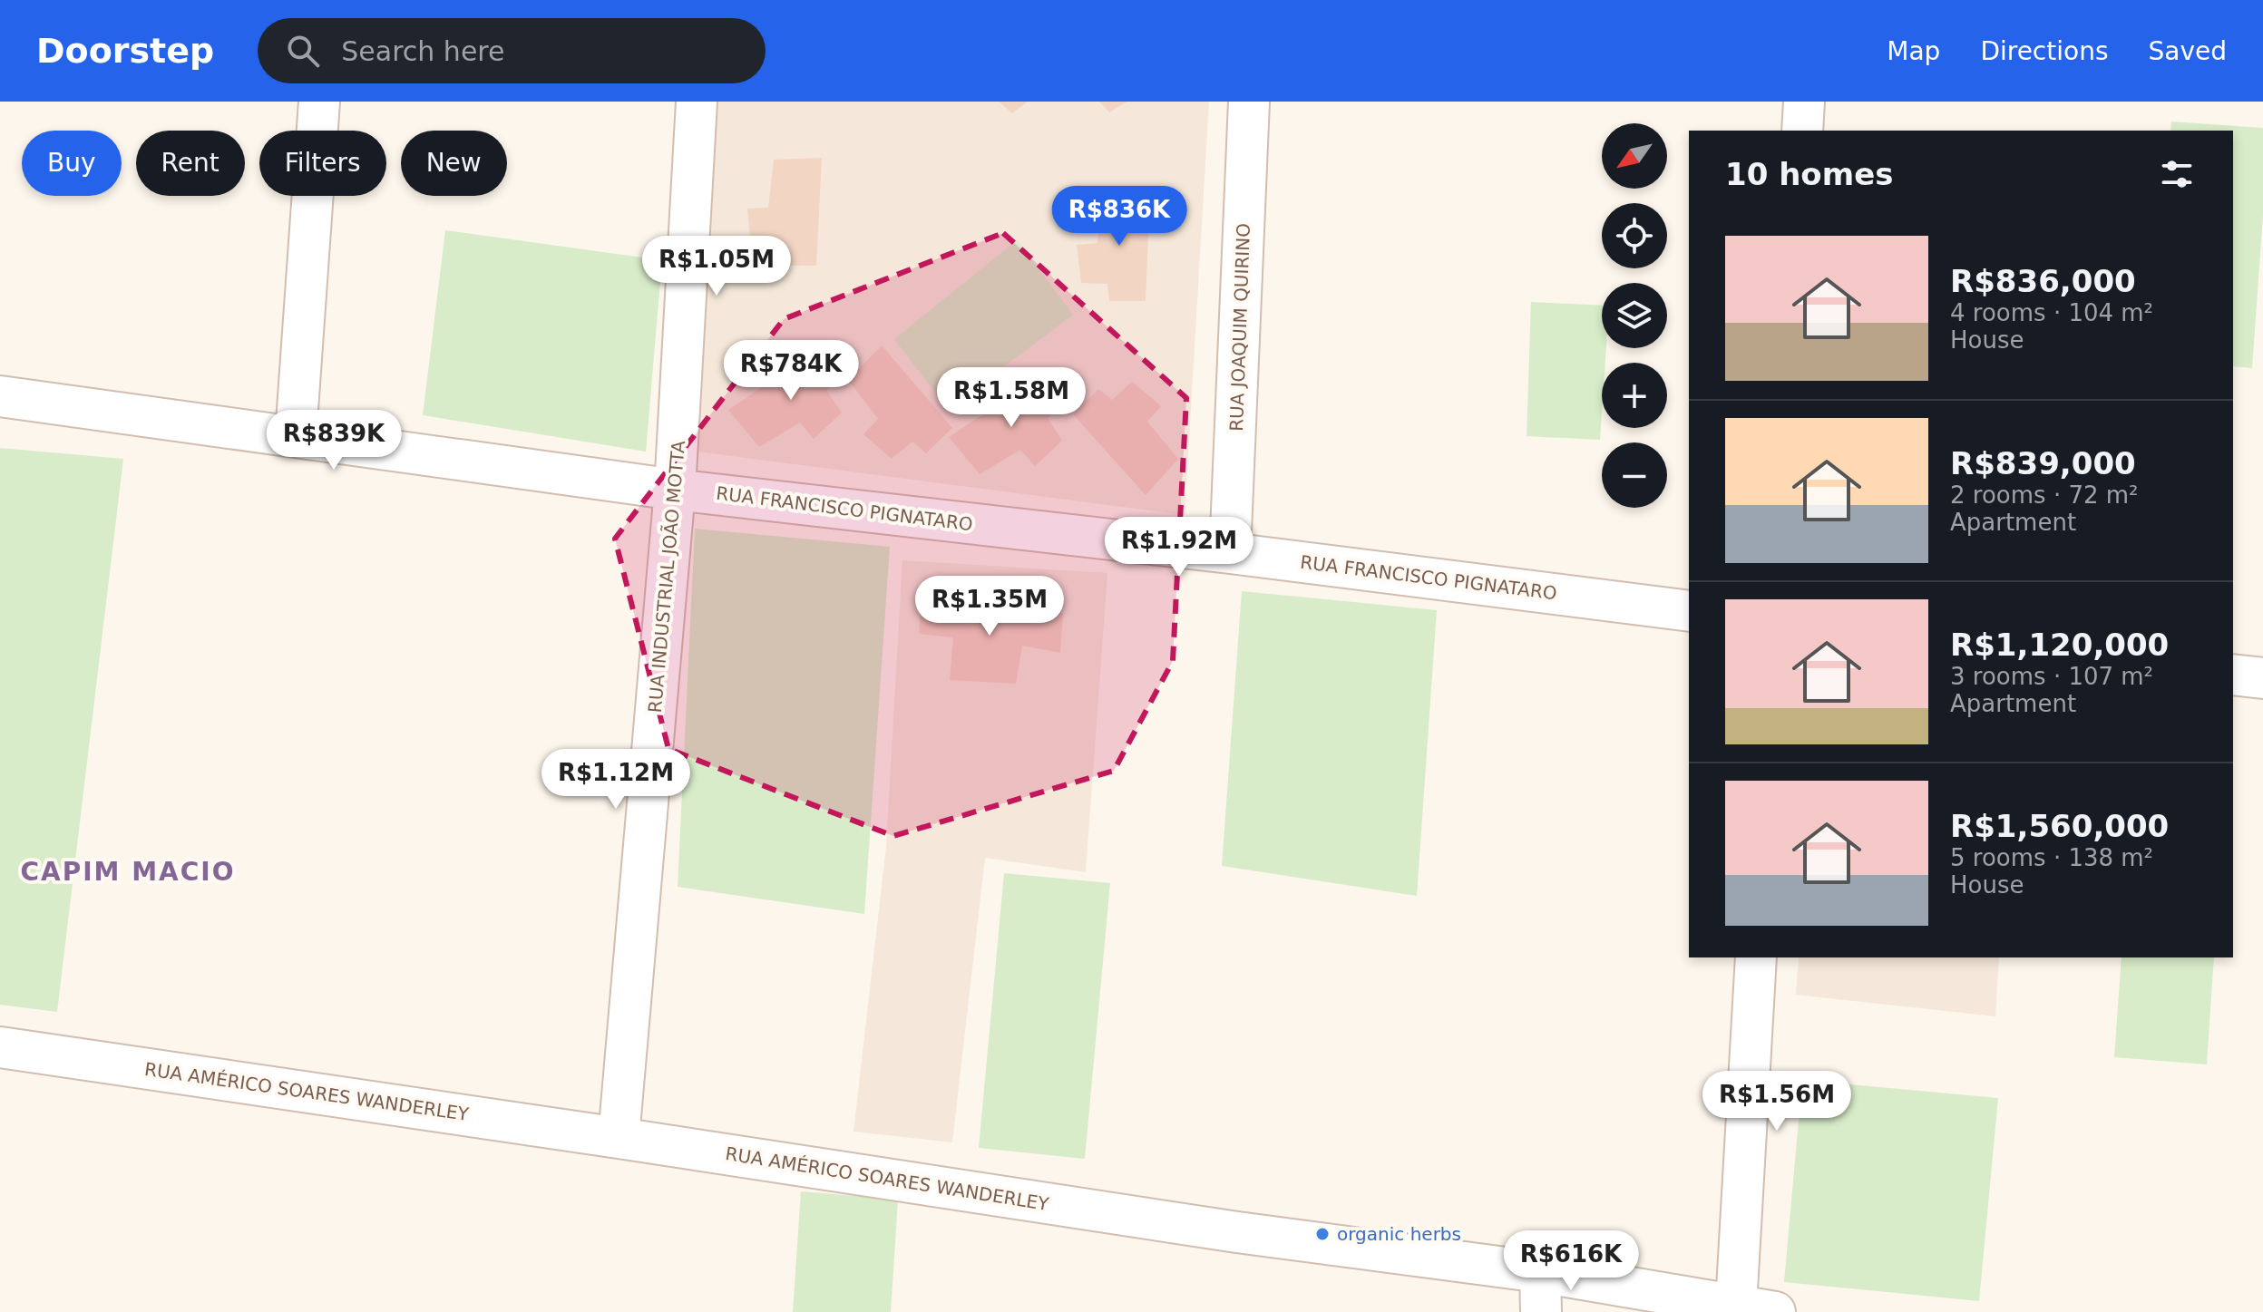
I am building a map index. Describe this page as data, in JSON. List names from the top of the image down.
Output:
{
  "streets": {
    "street": [
      "RUA JOAQUIM QUIRINO",
      "RUA FRANCISCO PIGNATARO",
      "RUA INDUSTRIAL JOÃO MOTTA",
      "RUA AMÉRICO SOARES WANDERLEY"
    ]
  },
  "crossings": [
    ["RUA JOAQUIM QUIRINO", "RUA FRANCISCO PIGNATARO"],
    ["RUA FRANCISCO PIGNATARO", "RUA INDUSTRIAL JOÃO MOTTA"],
    ["RUA INDUSTRIAL JOÃO MOTTA", "RUA AMÉRICO SOARES WANDERLEY"]
  ],
  "districts": ["CAPIM MACIO"],
  "places": ["organic herbs"],
  "north": "bottom left",
  "page": {
    "header": "Doorstep",
    "search": "Search here",
    "nav": ["Map", "Directions", "Saved"],
    "map_buttons": ["+", "−"],
    "chip": [
      "Buy",
      "Rent",
      "Filters",
      "New"
    ],
    "heading": "10 homes",
    "price": [
      "R$836K",
      "R$1.05M",
      "R$784K",
      "R$1.58M",
      "R$839K",
      "R$1.92M",
      "R$1.35M",
      "R$1.12M",
      "R$1.56M",
      "R$616K"
    ],
    "list": [
      {
        "name": "R$836,000",
        "note": "4 rooms · 104 m² · House"
      },
      {
        "name": "R$839,000",
        "note": "2 rooms · 72 m² · Apartment"
      },
      {
        "name": "R$1,120,000",
        "note": "3 rooms · 107 m² · Apartment"
      },
      {
        "name": "R$1,560,000",
        "note": "5 rooms · 138 m² · House"
      }
    ]
  }
}
